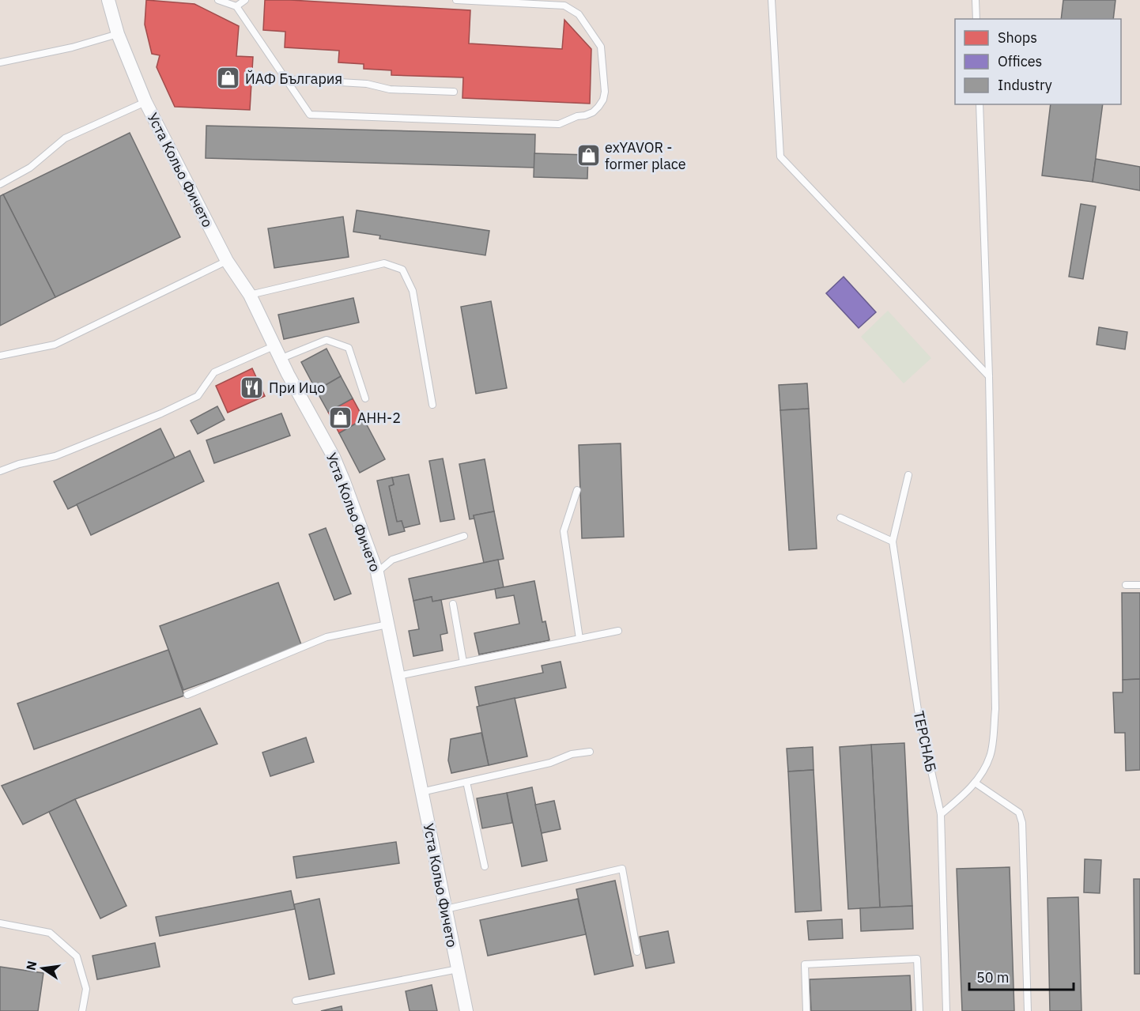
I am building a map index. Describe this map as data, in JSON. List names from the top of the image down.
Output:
{
  "streets": {
    "street": ["Уста Кольо Фичето"],
    "lane": ["ТЕРСНАБ"]
  },
  "places": {
    "shop": ["ЙАФ България", "exYAVOR - former place", "АНН-2"],
    "restaurant": ["При Ицо"]
  },
  "legend": ["Shops", "Offices", "Industry"],
  "scale_bar": "50 m",
  "north": "left"
}
